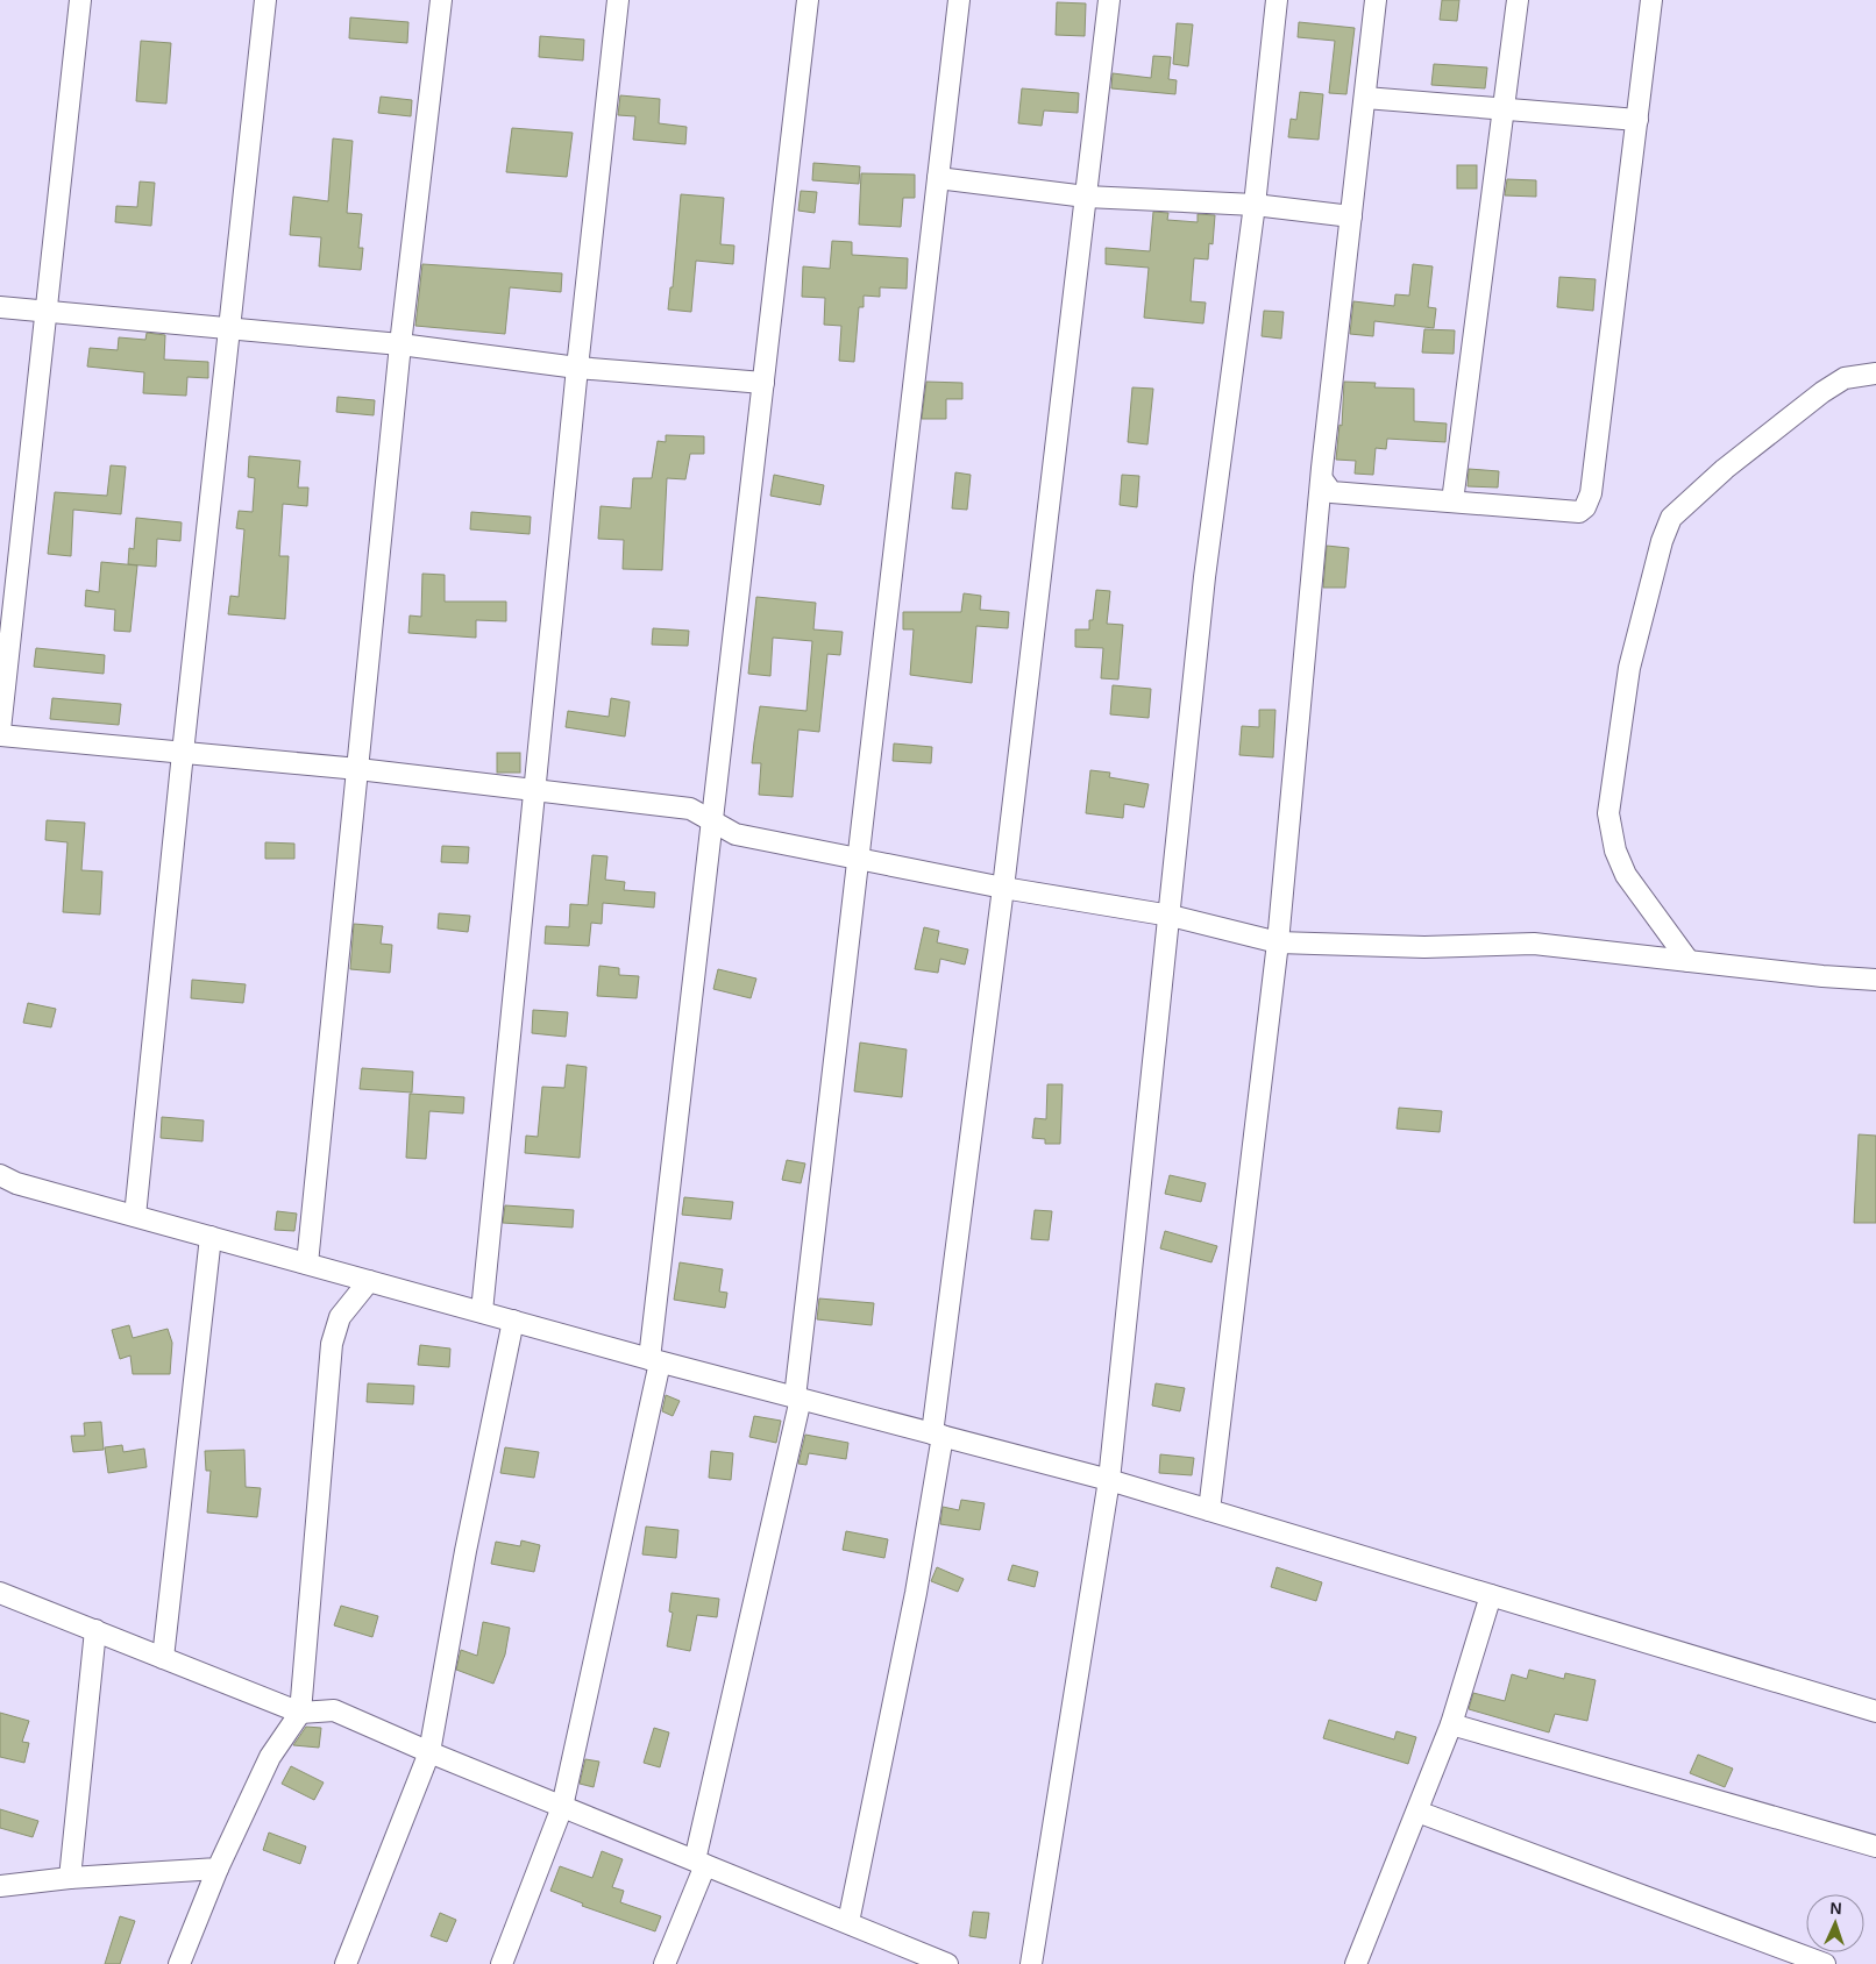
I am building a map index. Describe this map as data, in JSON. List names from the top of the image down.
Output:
{
  "north": "top"
}
